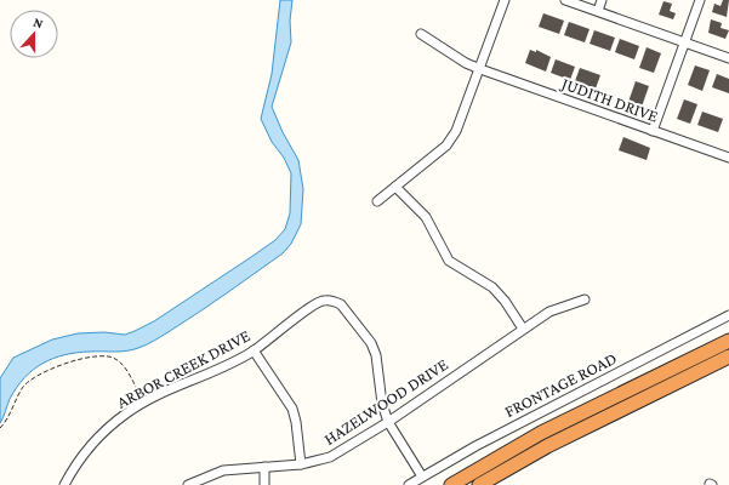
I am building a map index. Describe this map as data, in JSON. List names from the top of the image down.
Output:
{
  "streets": {
    "street": [
      "JUDITH DRIVE",
      "ARBOR CREEK DRIVE",
      "FRONTAGE ROAD",
      "HAZELWOOD DRIVE"
    ]
  },
  "crossings": [
    ["ARBOR CREEK DRIVE", "FRONTAGE ROAD"],
    ["ARBOR CREEK DRIVE", "HAZELWOOD DRIVE"]
  ],
  "north": "top"
}
